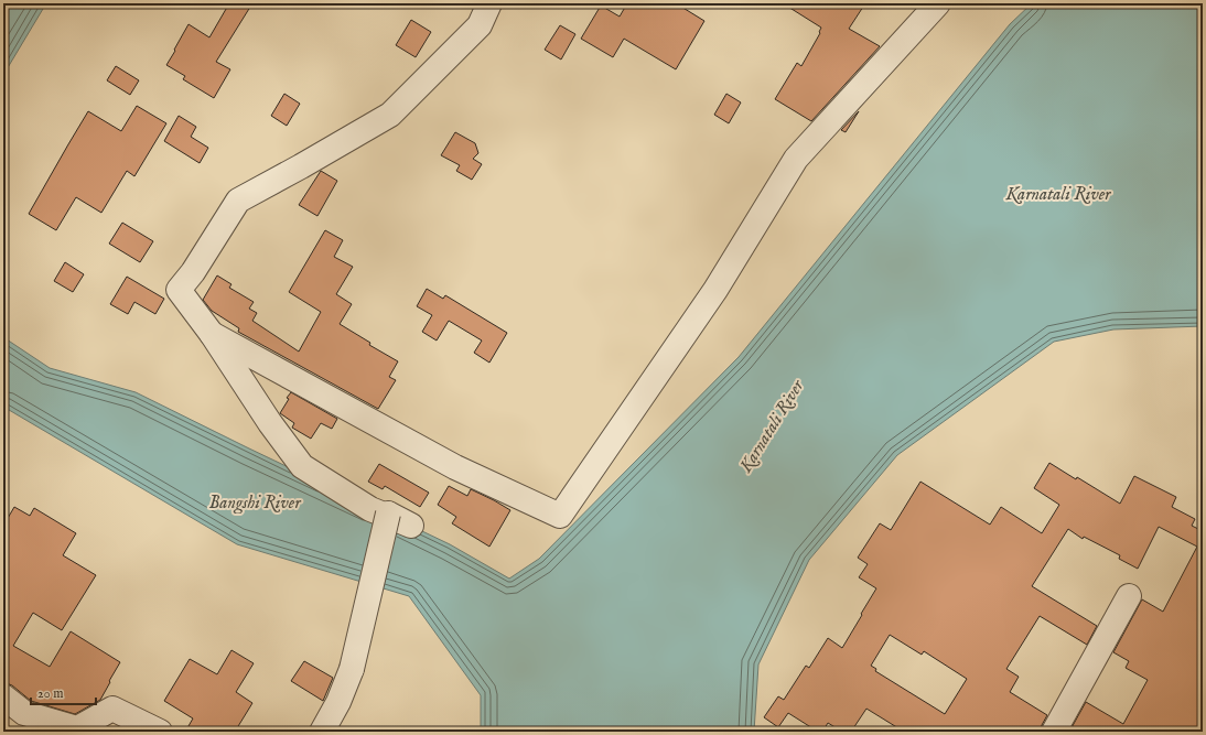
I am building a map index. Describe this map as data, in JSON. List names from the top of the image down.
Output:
{
  "water": ["Karnatali River", "Bangshi River"],
  "scale_bar": "20 m"
}
